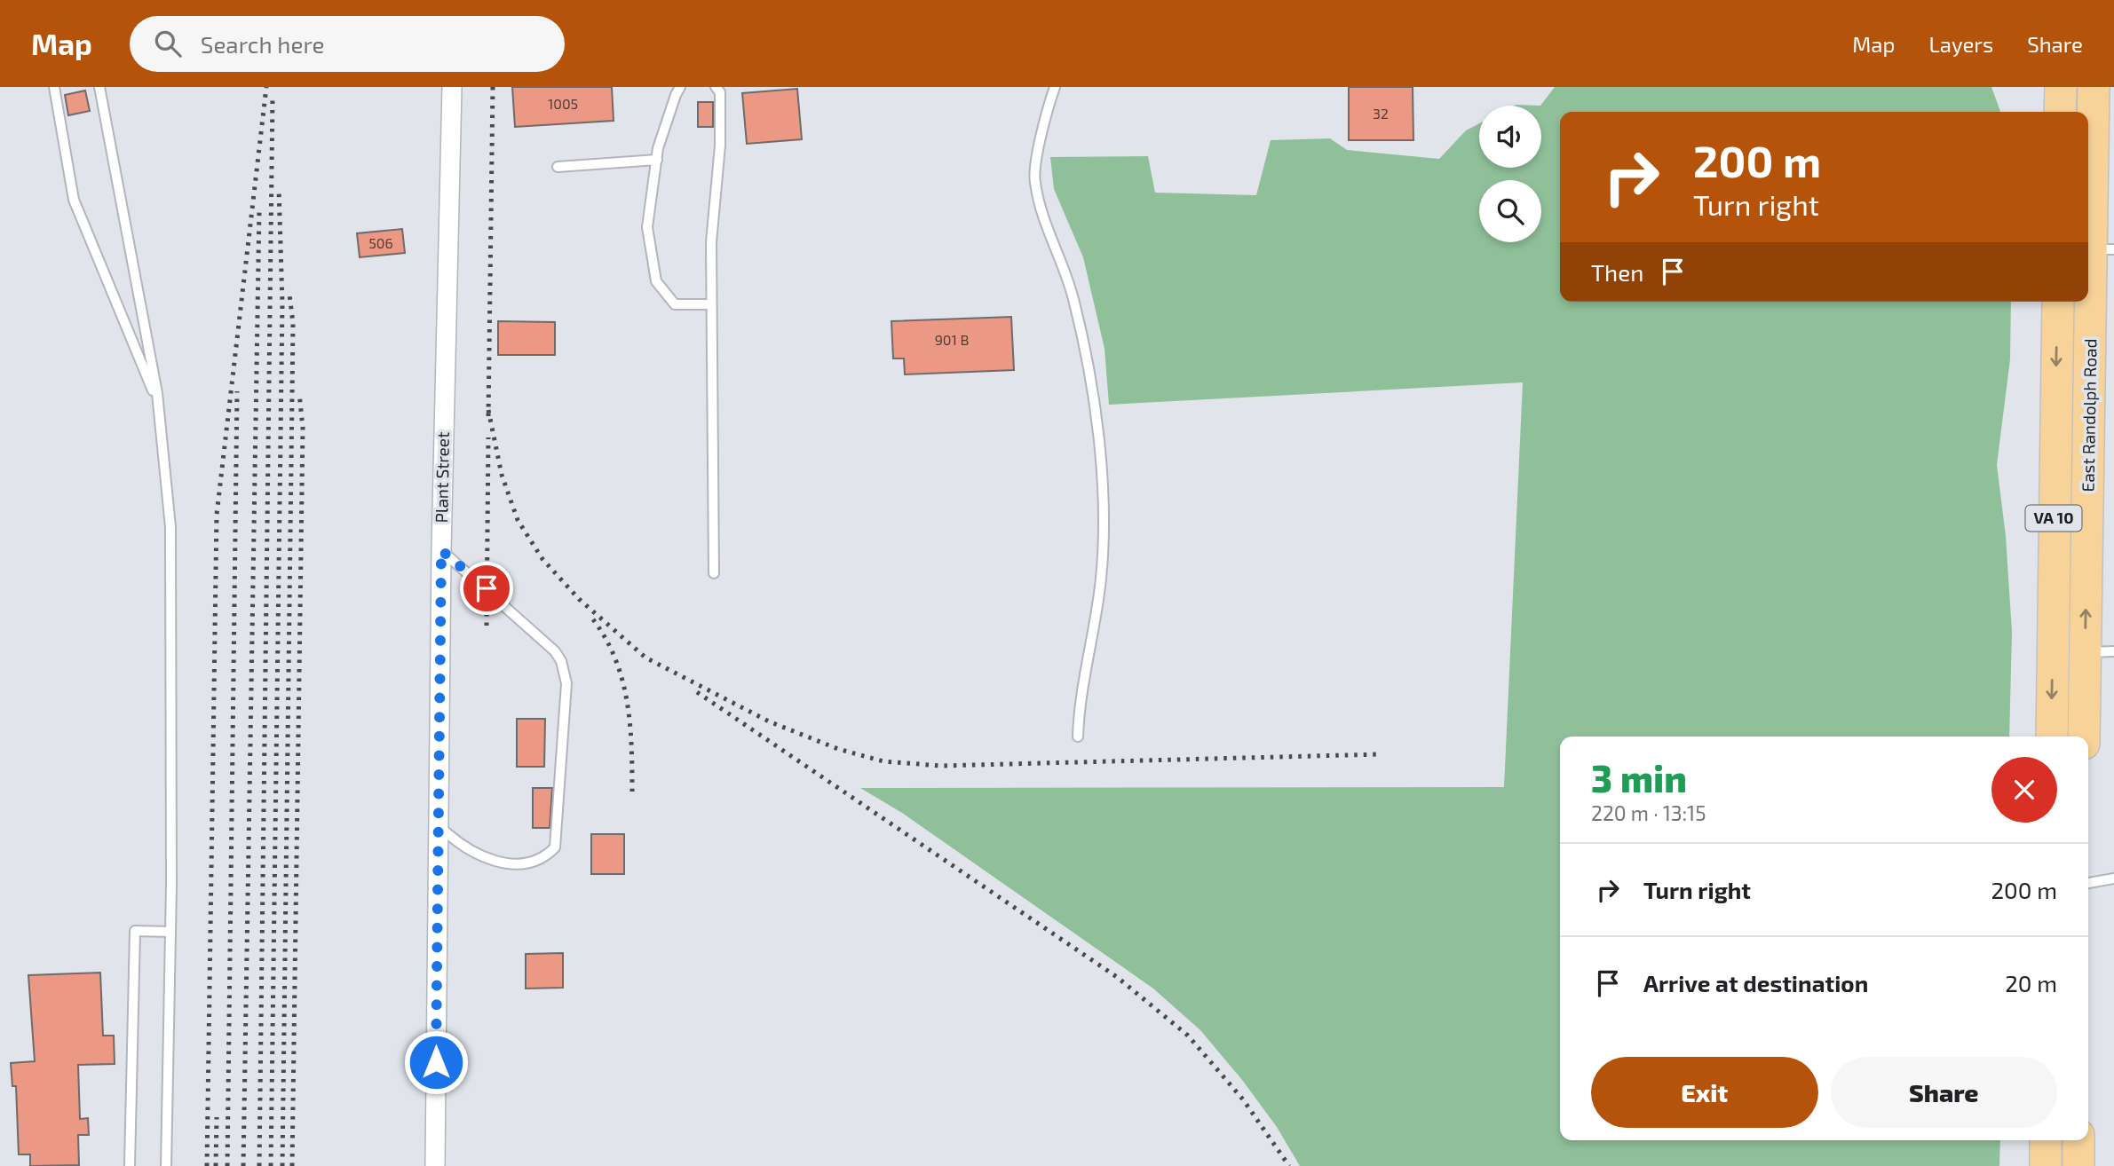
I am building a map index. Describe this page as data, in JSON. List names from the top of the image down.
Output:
{
  "streets": {
    "highway": ["East Randolph Road", "VA 10"],
    "street": ["Plant Street"]
  },
  "house_numbers": [
    "1005",
    "32",
    "506",
    "901 B"
  ],
  "page": {
    "header": "Map",
    "search": "Search here",
    "nav": ["Map", "Layers", "Share"],
    "turn": ["200 m", "Turn right"],
    "then": "Then",
    "heading": ["3 min", "220 m · 13:15"],
    "list": [
      {
        "name": "Turn right",
        "value": "200 m"
      },
      {
        "name": "Arrive at destination",
        "value": "20 m"
      }
    ],
    "buttons": ["Exit", "Share"]
  }
}
